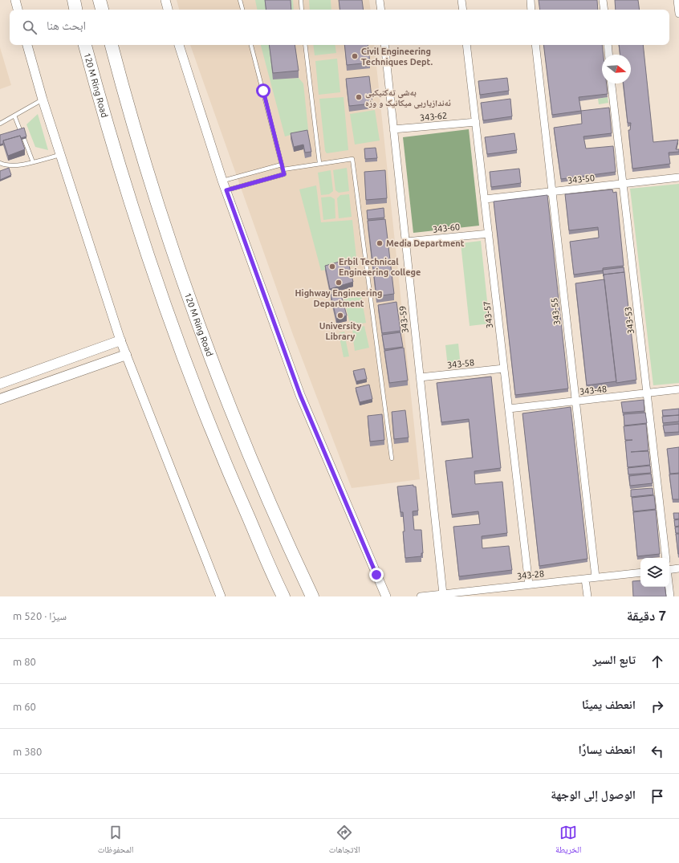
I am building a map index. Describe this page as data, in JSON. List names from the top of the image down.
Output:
{
  "streets": {
    "highway": ["120 M Ring Road"],
    "street": [
      "343-62",
      "343-50",
      "343-60",
      "343-55",
      "343-57",
      "343-59",
      "343-53",
      "343-58",
      "343-48",
      "343-28"
    ]
  },
  "crossings": [
    ["343-62", "343-57"],
    ["343-62", "343-59"],
    ["343-50", "343-55"],
    ["343-50", "343-57"],
    ["343-50", "343-53"],
    ["343-60", "343-57"],
    ["343-60", "343-59"],
    ["343-55", "343-48"],
    ["343-55", "343-28"],
    ["343-57", "343-58"],
    ["343-57", "343-48"],
    ["343-57", "343-28"],
    ["343-59", "343-58"],
    ["343-59", "343-28"],
    ["343-53", "343-48"]
  ],
  "places": [
    "Civil Engineering Techniques Dept.",
    "بەشی تەکنیکیی ئەندازیاریی میکانیک و وزە",
    "Media Department",
    "Erbil Technical Engineering college",
    "Highway Engineering Department",
    "University Library"
  ],
  "north": "right",
  "page": {
    "search": "ابحث هنا",
    "heading": ["7 دقيقة", "سيرًا · 520 m"],
    "list": [
      ["تابع السير", "80 m"],
      ["انعطف يمينًا", "60 m"],
      ["انعطف يسارًا", "380 m"],
      "الوصول إلى الوجهة"
    ],
    "nav": ["الخريطة", "الاتجاهات", "المحفوظات"]
  }
}
